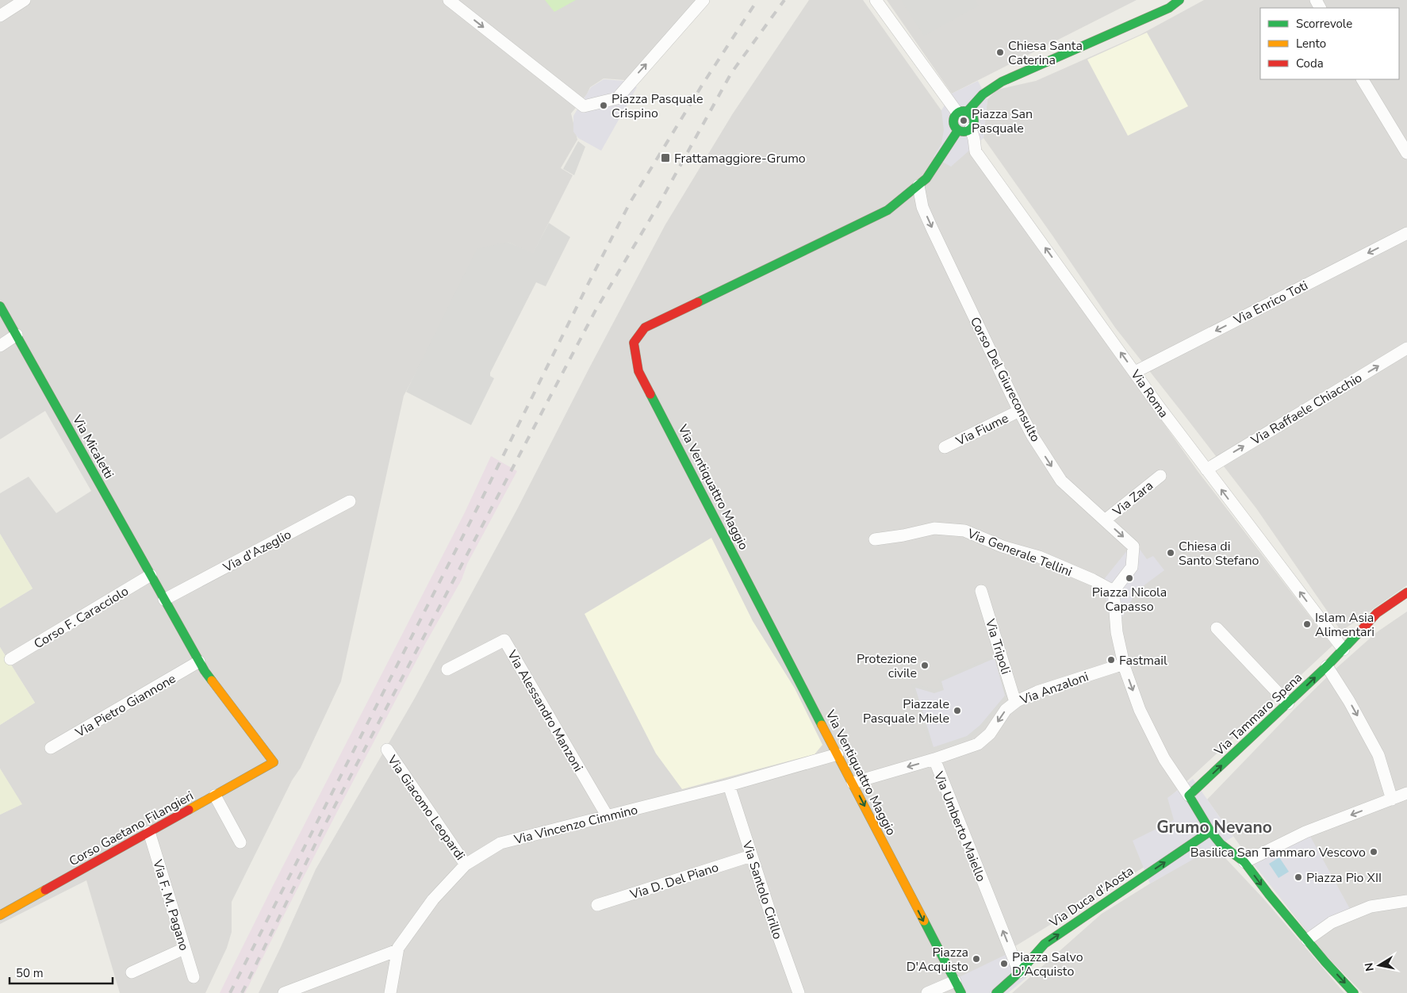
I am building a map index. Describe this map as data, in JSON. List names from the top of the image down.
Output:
{
  "streets": {
    "street": [
      "Via Enrico Toti",
      "Corso Del Giureconsulto",
      "Via Roma",
      "Via Raffaele Chiacchio",
      "Via Fiume",
      "Via Micaletti",
      "Via Ventiquattro Maggio",
      "Via Zara",
      "Via d'Azeglio",
      "Via Generale Tellini",
      "Corso F. Caracciolo",
      "Via Tripoli",
      "Via Anzaloni",
      "Via Pietro Giannone",
      "Via Alessandro Manzoni",
      "Via Tammaro Spena",
      "Via Giacomo Leopardi",
      "Via Vincenzo Cimmino",
      "Via Umberto Maiello",
      "Corso Gaetano Filangieri",
      "Via D. Del Piano",
      "Via Santolo Cirillo",
      "Via Duca d'Aosta",
      "Via F. M. Pagano"
    ]
  },
  "crossings": [
    ["Via Enrico Toti", "Via Roma"],
    ["Corso Del Giureconsulto", "Via Fiume"],
    ["Corso Del Giureconsulto", "Via Ventiquattro Maggio"],
    ["Corso Del Giureconsulto", "Via Zara"],
    ["Corso Del Giureconsulto", "Via Generale Tellini"],
    ["Via Roma", "Via Raffaele Chiacchio"],
    ["Via Roma", "Via Ventiquattro Maggio"],
    ["Via Roma", "Via Tammaro Spena"],
    ["Via Micaletti", "Via d'Azeglio"],
    ["Via Micaletti", "Corso F. Caracciolo"],
    ["Via Micaletti", "Via Pietro Giannone"],
    ["Via Micaletti", "Corso Gaetano Filangieri"],
    ["Via Ventiquattro Maggio", "Via Vincenzo Cimmino"],
    ["Via Ventiquattro Maggio", "Via Umberto Maiello"],
    ["Via Tripoli", "Via Anzaloni"],
    ["Via Anzaloni", "Via Umberto Maiello"],
    ["Via Alessandro Manzoni", "Via Vincenzo Cimmino"],
    ["Via Giacomo Leopardi", "Via Vincenzo Cimmino"],
    ["Via Vincenzo Cimmino", "Via Santolo Cirillo"],
    ["Via Umberto Maiello", "Via Duca d'Aosta"],
    ["Corso Gaetano Filangieri", "Via F. M. Pagano"],
    ["Via D. Del Piano", "Via Santolo Cirillo"]
  ],
  "one_way": [
    "Via Enrico Toti",
    "Corso Del Giureconsulto",
    "Via Roma",
    "Via Raffaele Chiacchio",
    "Via Anzaloni",
    "Via Tammaro Spena",
    "Via Umberto Maiello",
    "Via Duca d'Aosta"
  ],
  "districts": ["Grumo Nevano"],
  "places": {
    "other": [
      "Chiesa Santa Caterina",
      "Piazza Pasquale Crispino",
      "Piazza San Pasquale",
      "Chiesa di Santo Stefano",
      "Piazza Nicola Capasso",
      "Islam Asia Alimentari",
      "Fastmail",
      "Protezione civile",
      "Piazzale Pasquale Miele",
      "Basilica San Tammaro Vescovo",
      "Piazza Pio XII",
      "Piazza D'Acquisto",
      "Piazza Salvo D'Acquisto"
    ],
    "transit": ["Frattamaggiore-Grumo"]
  },
  "legend": ["Scorrevole", "Lento", "Coda"],
  "scale_bar": "50 m",
  "north": "left"
}
